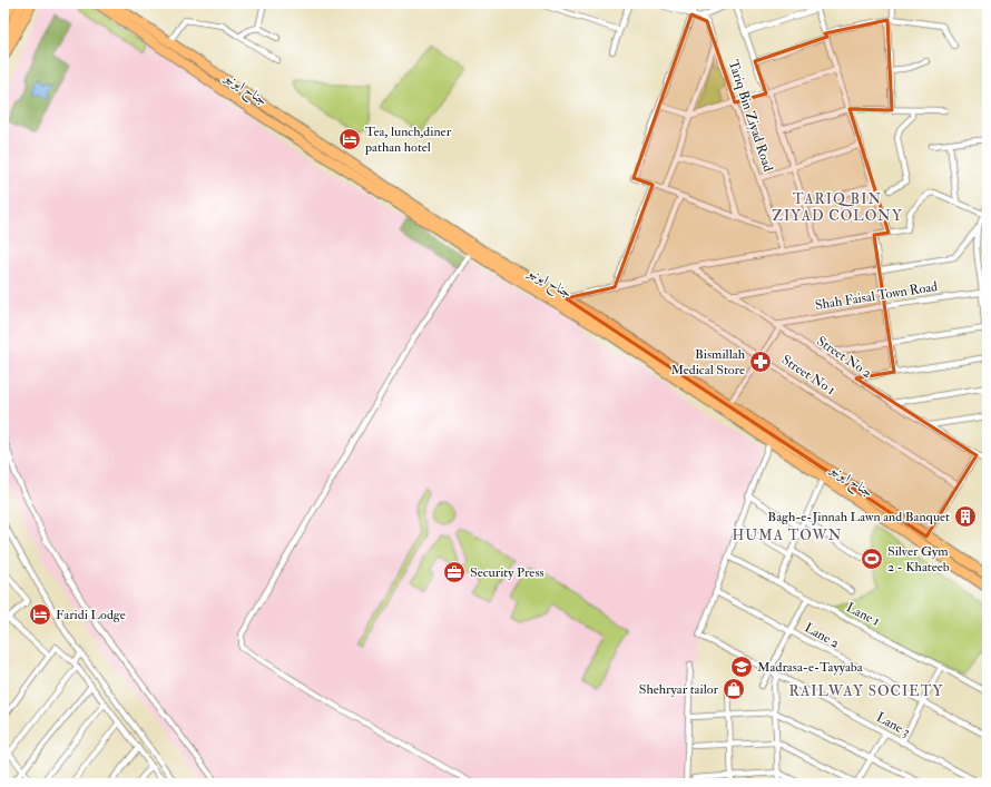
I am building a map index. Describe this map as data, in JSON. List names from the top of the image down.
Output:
{
  "streets": {
    "highway": ["جناح ایونیو"],
    "street": [
      "Tariq Bin Ziyad Road",
      "Shah Faisal Town Road",
      "Street No 2",
      "Street No 1",
      "Lane 1",
      "Lane 2",
      "Lane 3"
    ]
  },
  "crossings": [
    ["Shah Faisal Town Road", "Street No 2"],
    ["Lane 2", "Lane 3"]
  ],
  "districts": ["TARIQ BIN ZIYAD COLONY", "HUMA TOWN", "RAILWAY SOCIETY"],
  "places": {
    "hotel": ["Tea, lunch,diner pathan hotel", "Faridi Lodge"],
    "pharmacy": ["Bismillah Medical Store"],
    "building": ["Bagh-e-Jinnah Lawn and Banquet"],
    "sports": ["Silver Gym 2 - Khateeb"],
    "office": ["Security Press"],
    "school or university": ["Madrasa-e-Tayyaba"],
    "shop": ["Shehryar tailor"]
  }
}
